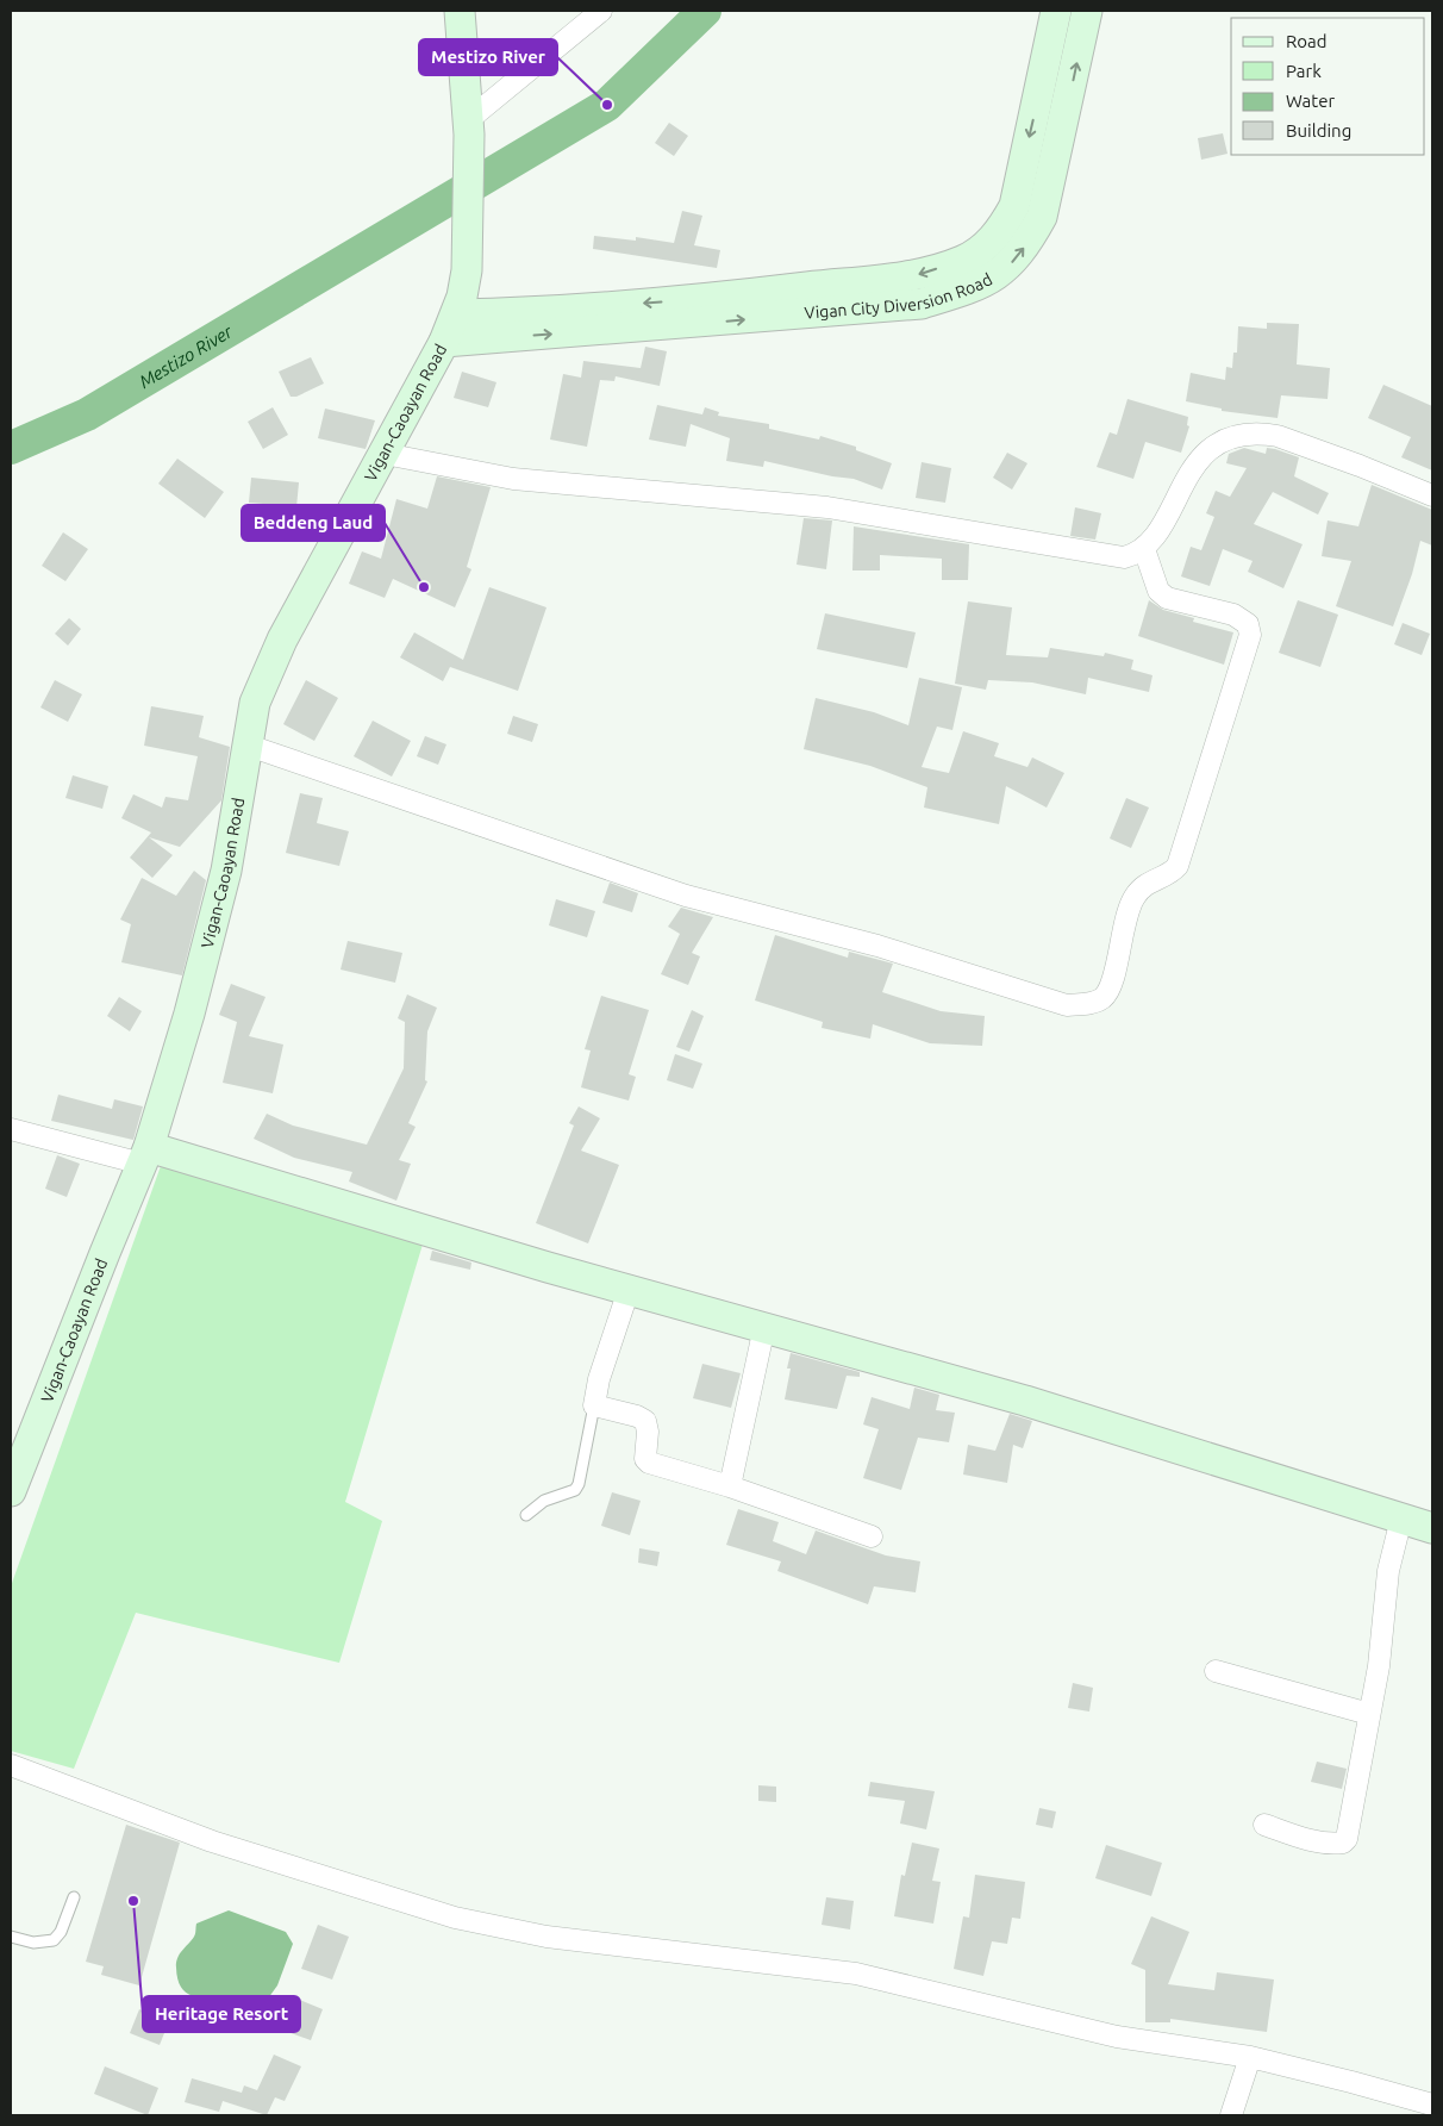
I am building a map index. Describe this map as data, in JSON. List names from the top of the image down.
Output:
{
  "streets": {
    "main road": ["Vigan City Diversion Road", "Vigan-Caoayan Road"]
  },
  "crossings": [
    ["Vigan City Diversion Road", "Vigan-Caoayan Road"]
  ],
  "water": ["Mestizo River"],
  "places": ["Mestizo River", "Beddeng Laud", "Heritage Resort"],
  "legend": [
    "Road",
    "Park",
    "Water",
    "Building"
  ]
}
